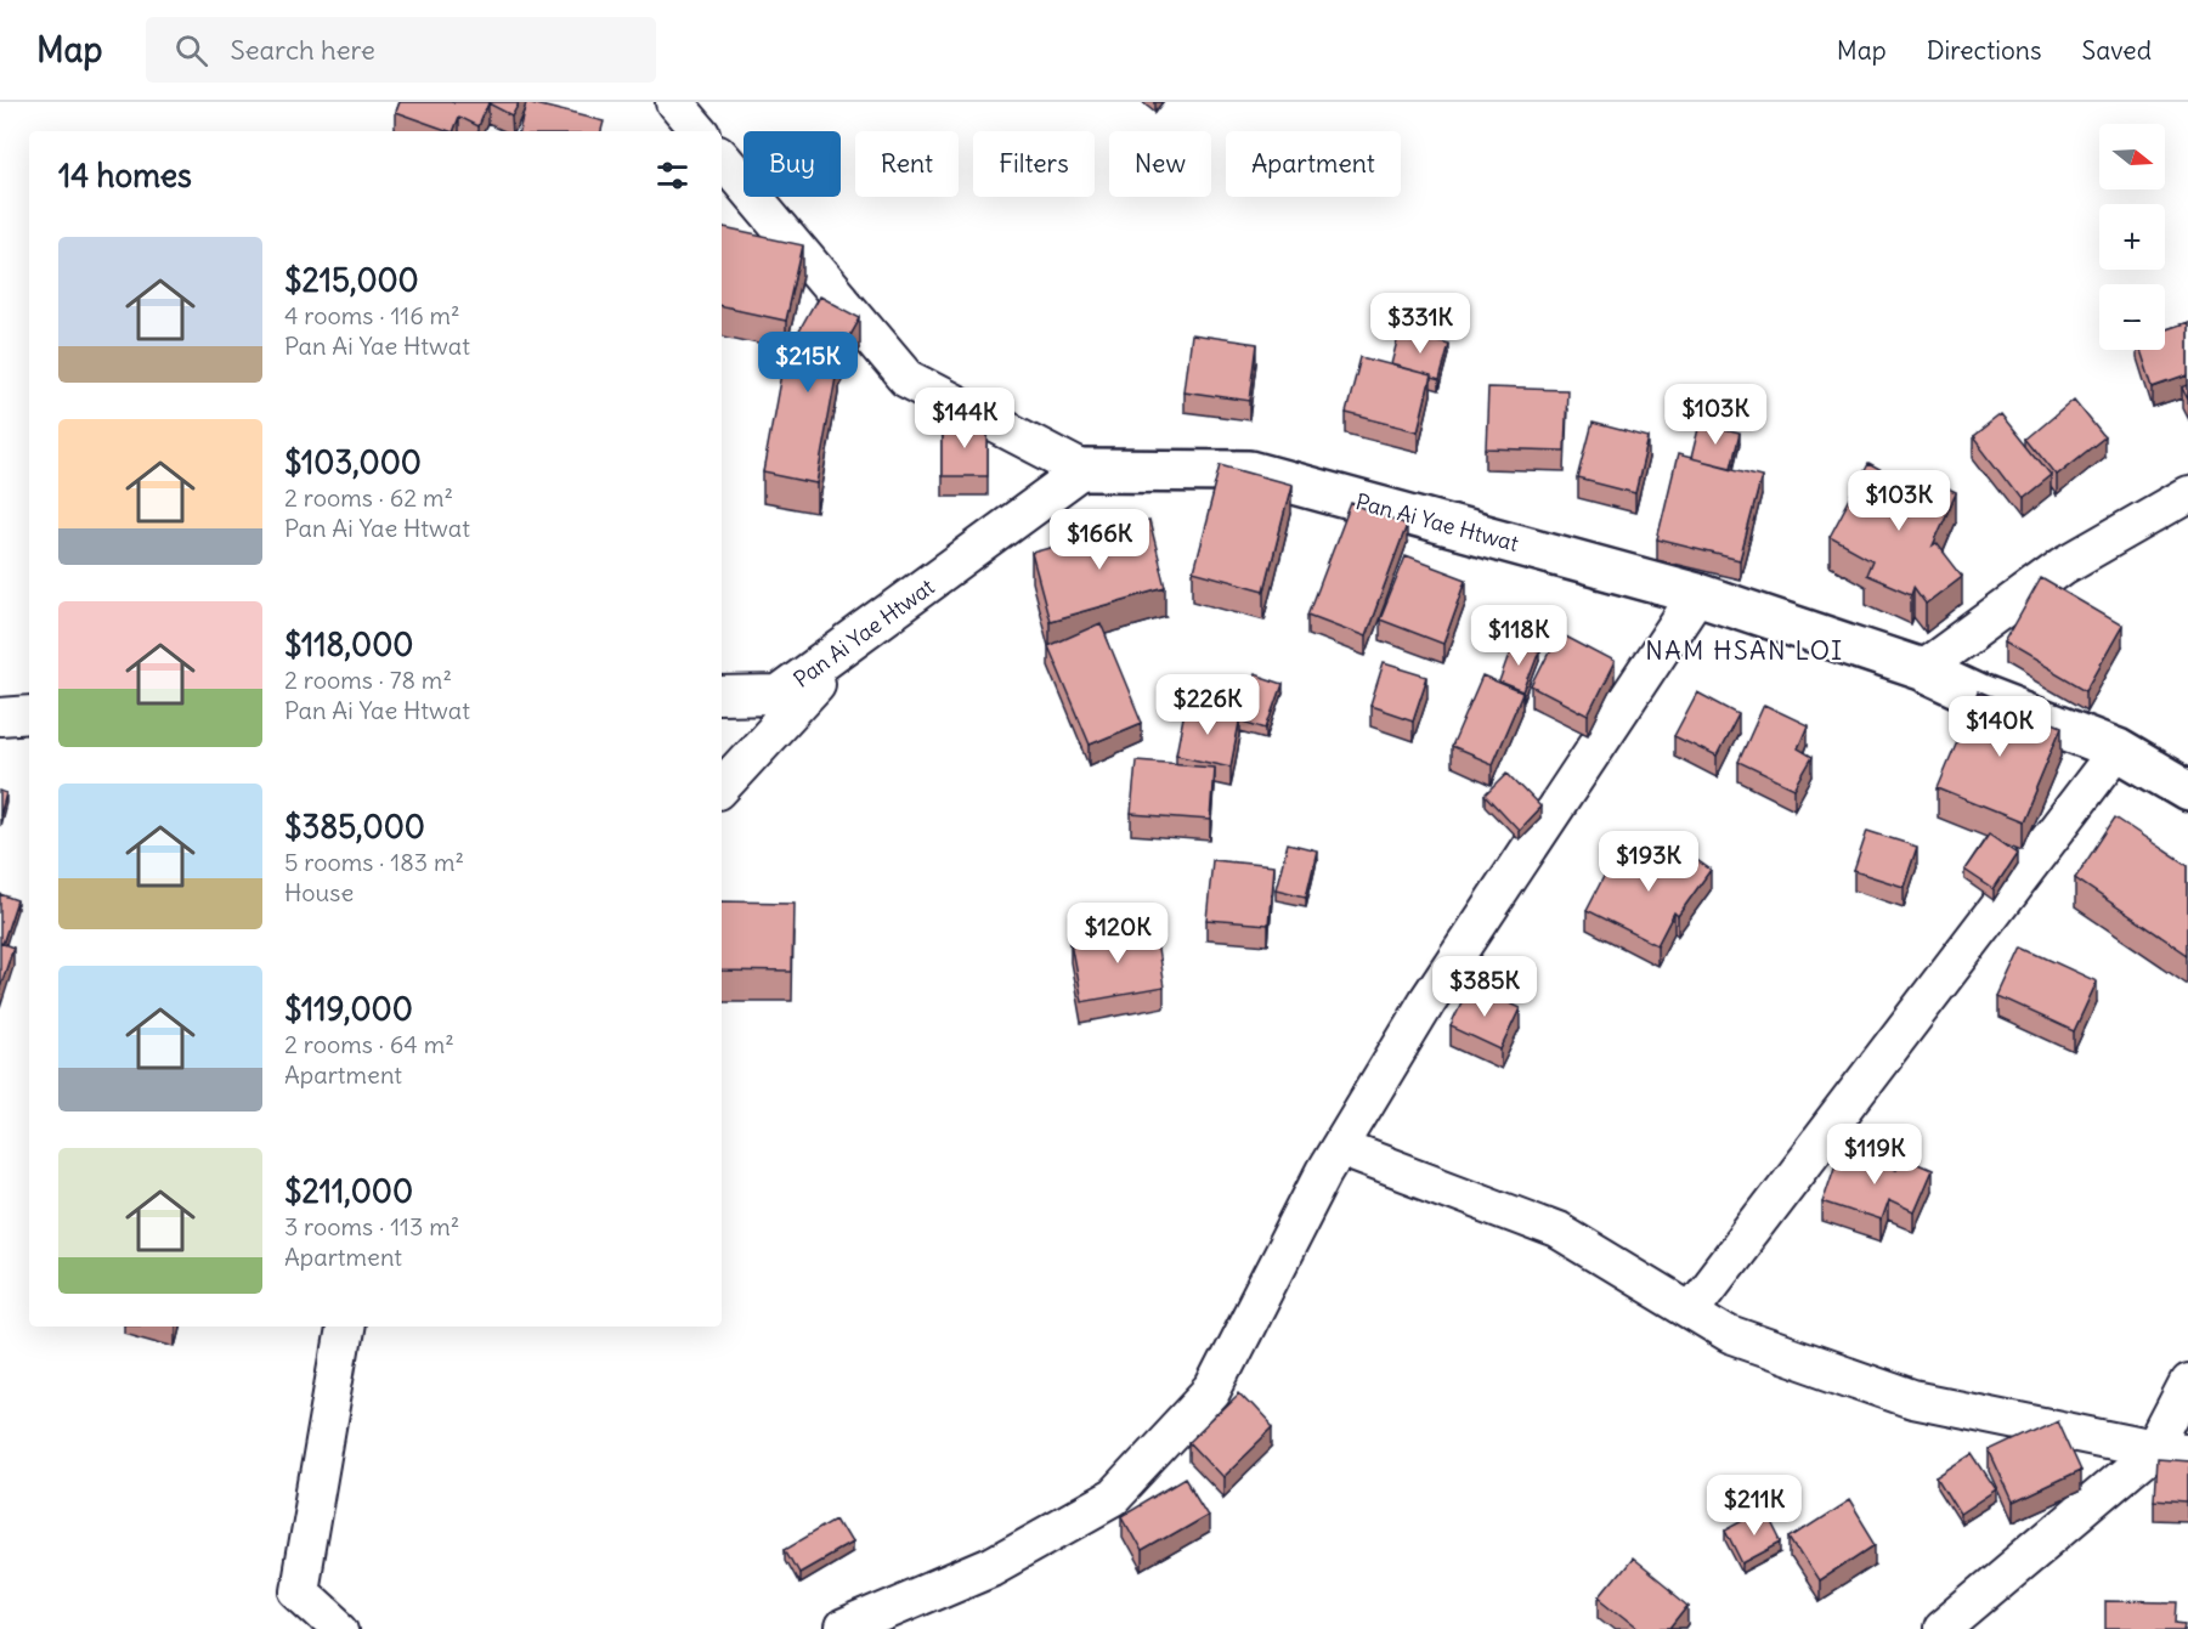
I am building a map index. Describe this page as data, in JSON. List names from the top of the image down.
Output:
{
  "streets": {
    "street": ["Pan Ai Yae Htwat"]
  },
  "districts": ["NAM HSAN LOI"],
  "north": "right",
  "page": {
    "header": "Map",
    "search": "Search here",
    "nav": ["Map", "Directions", "Saved"],
    "map_buttons": ["+", "−"],
    "chip": [
      "Buy",
      "Rent",
      "Filters",
      "New",
      "Apartment"
    ],
    "heading": "14 homes",
    "list": [
      {
        "name": "$215,000",
        "note": "4 rooms · 116 m² · Pan Ai Yae Htwat"
      },
      {
        "name": "$103,000",
        "note": "2 rooms · 62 m² · Pan Ai Yae Htwat"
      },
      {
        "name": "$118,000",
        "note": "2 rooms · 78 m² · Pan Ai Yae Htwat"
      },
      {
        "name": "$385,000",
        "note": "5 rooms · 183 m² · House"
      },
      {
        "name": "$119,000",
        "note": "2 rooms · 64 m² · Apartment"
      },
      {
        "name": "$211,000",
        "note": "3 rooms · 113 m² · Apartment"
      }
    ],
    "price": [
      "$331K",
      "$215K",
      "$103K",
      "$144K",
      "$103K",
      "$166K",
      "$118K",
      "$226K",
      "$140K",
      "$193K",
      "$120K",
      "$385K",
      "$119K",
      "$211K"
    ]
  }
}
